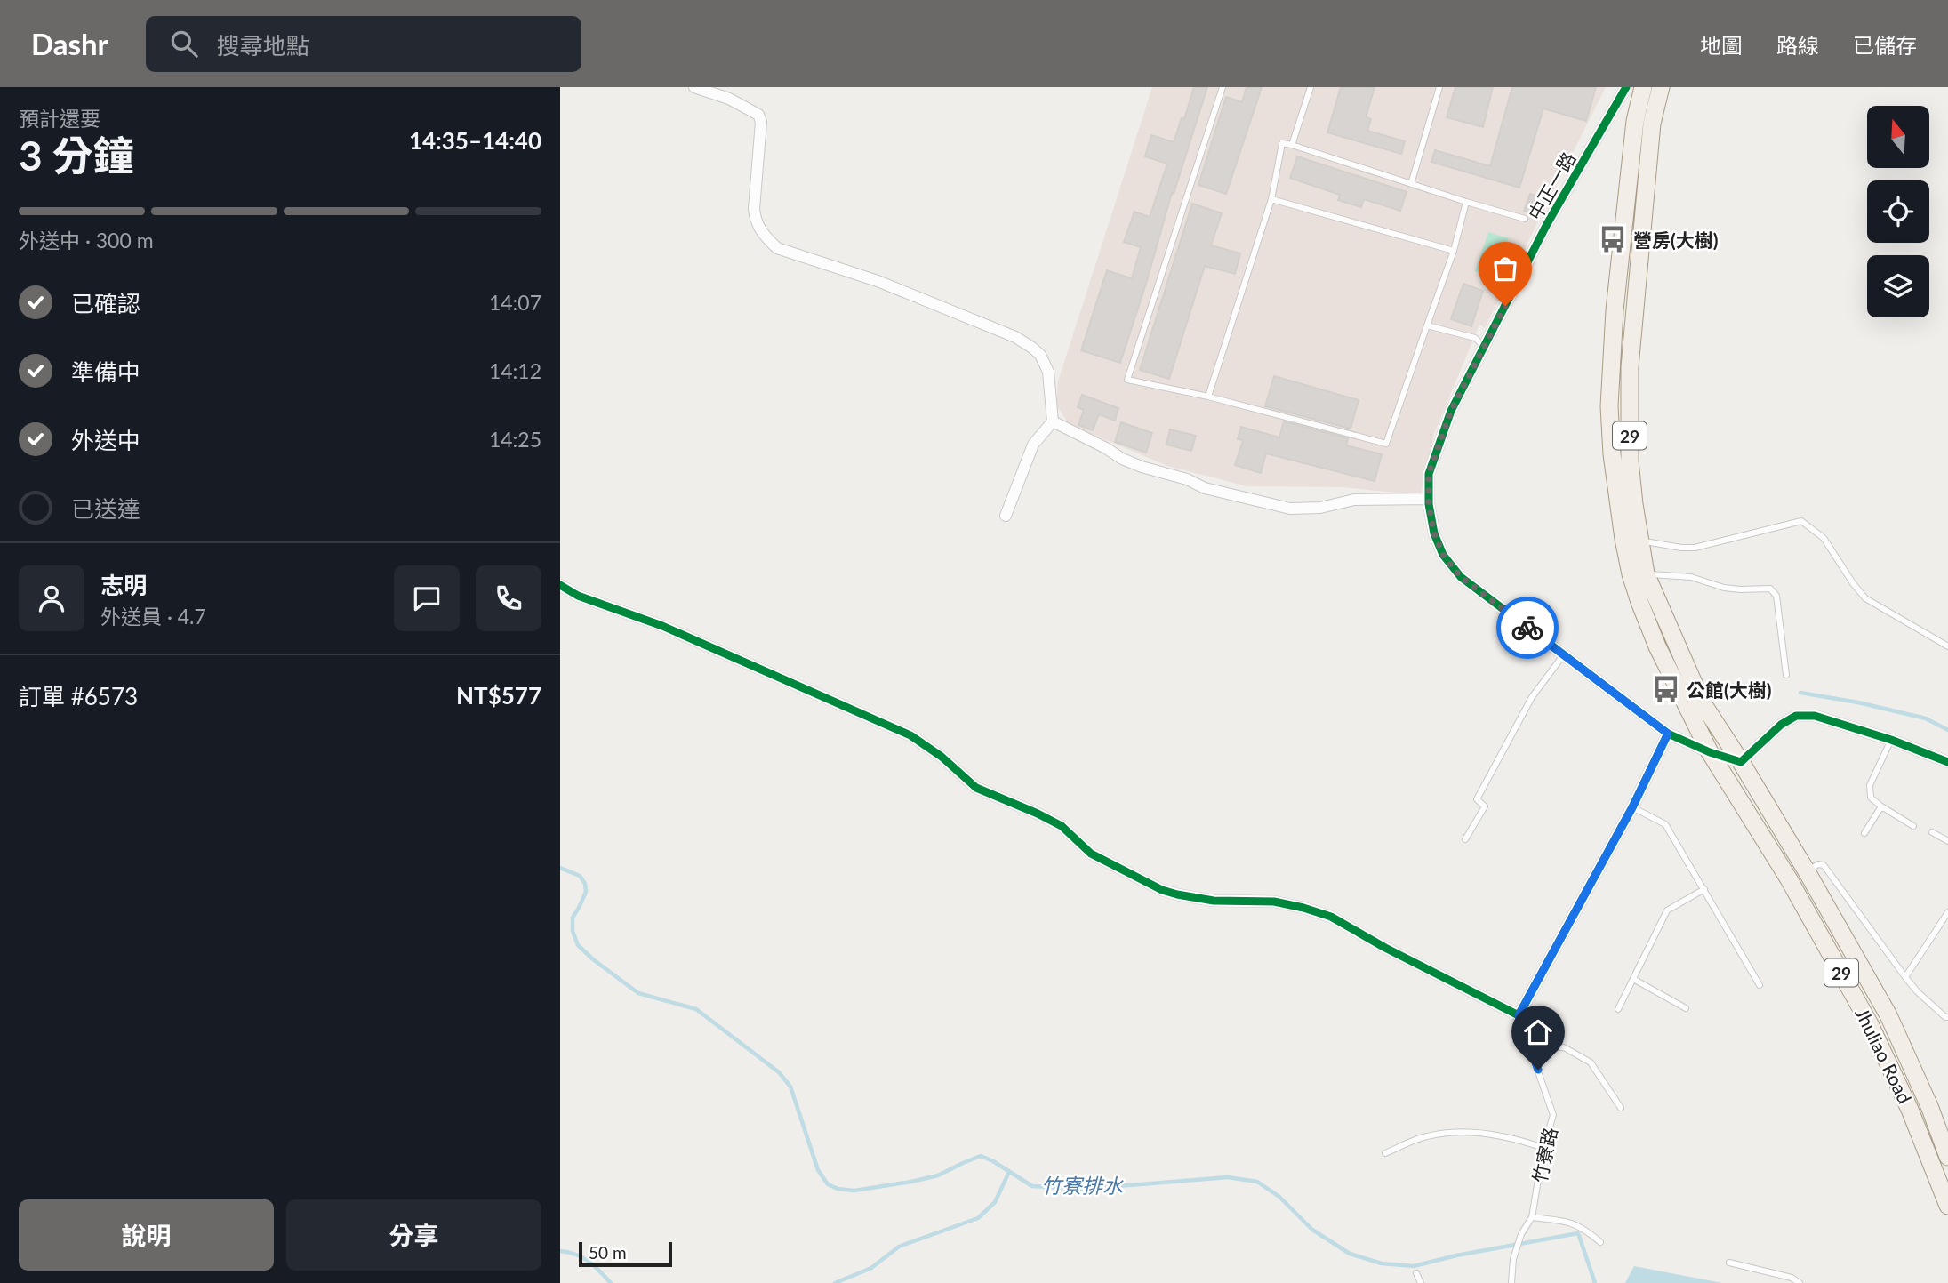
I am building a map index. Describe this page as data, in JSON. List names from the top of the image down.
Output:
{
  "streets": {
    "main road": ["29", "Jhuliao Road"],
    "street": ["中正一路"],
    "lane": ["竹寮路"]
  },
  "crossings": [
    ["29", "Jhuliao Road"]
  ],
  "water": ["竹寮排水"],
  "places": {
    "bus stop": ["營房(大樹)", "公館(大樹)"]
  },
  "scale_bar": "50 m",
  "north": "top",
  "page": {
    "header": "Dashr",
    "search": "搜尋地點",
    "nav": ["地圖", "路線", "已儲存"],
    "heading": ["3 分鐘", "預計還要", "14:35–14:40"],
    "panel": [
      "志明",
      "外送員 · 4.7",
      "訂單 #6573",
      "NT$577"
    ],
    "bar": "外送中 · 300 m",
    "list": [
      ["已確認", "14:07"],
      ["準備中", "14:12"],
      ["外送中", "14:25"],
      "已送達"
    ],
    "buttons": ["說明", "分享"],
    "scale": "50 m"
  }
}
